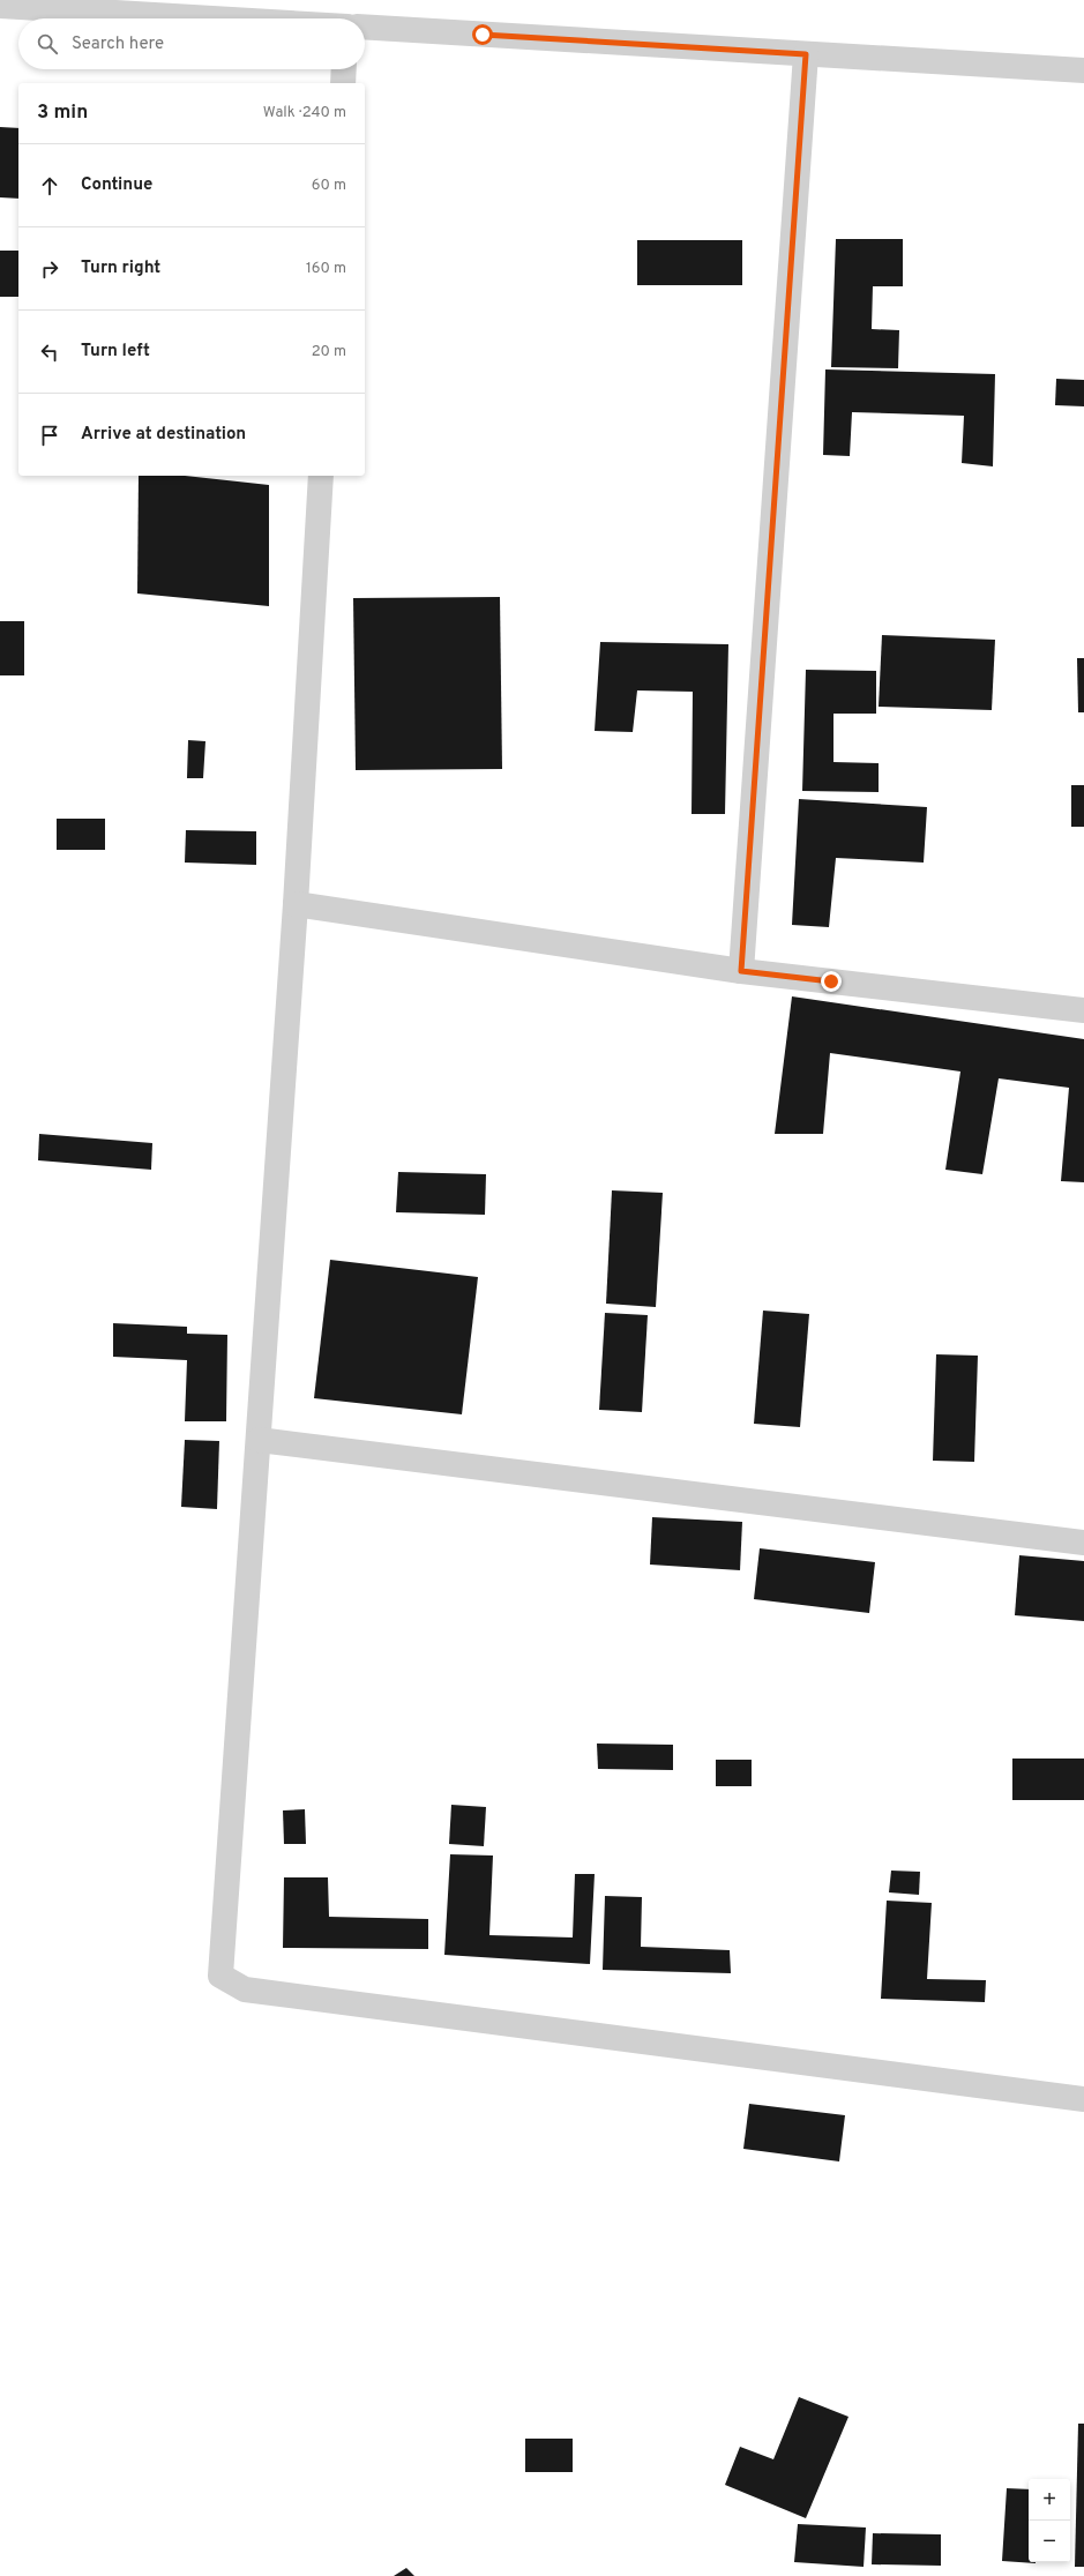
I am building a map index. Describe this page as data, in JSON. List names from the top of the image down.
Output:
{
  "page": {
    "search": "Search here",
    "heading": ["3 min", "Walk · 240 m"],
    "list": [
      ["Continue", "60 m"],
      ["Turn right", "160 m"],
      ["Turn left", "20 m"],
      "Arrive at destination"
    ],
    "map_buttons": ["+", "−"]
  }
}
